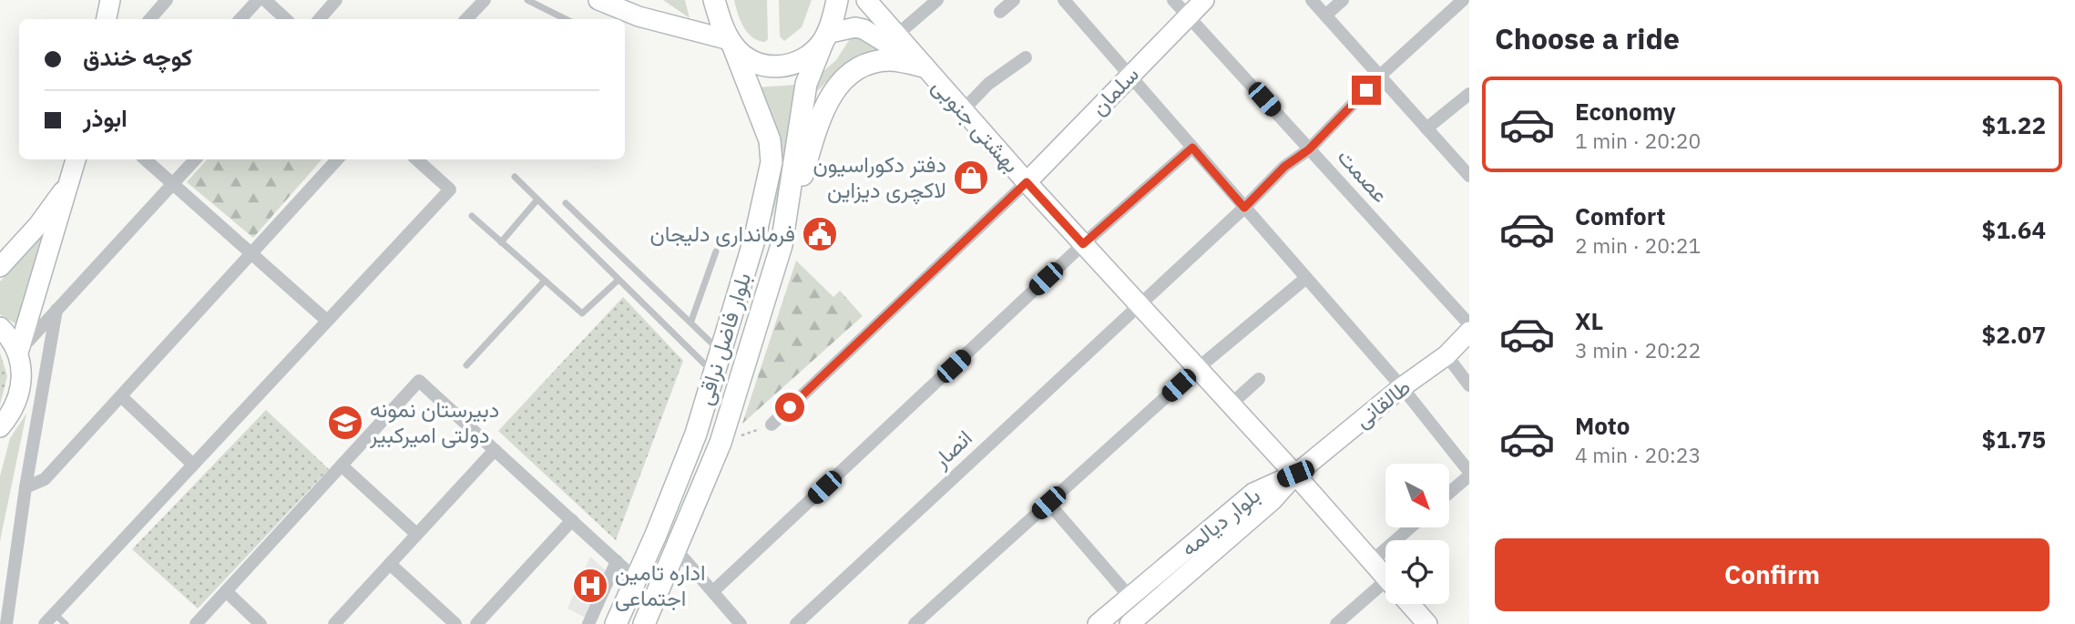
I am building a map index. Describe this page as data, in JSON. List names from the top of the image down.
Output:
{
  "streets": {
    "main road": [
      "سلمان",
      "بهشتی جنوبی",
      "بلوار فاضل نراقی",
      "طالقانی",
      "بلوار دیالمه"
    ],
    "street": ["عصمت", "انصار"]
  },
  "crossings": [
    ["سلمان", "بهشتی جنوبی"],
    ["سلمان", "عصمت"],
    ["بهشتی جنوبی", "طالقانی"],
    ["بهشتی جنوبی", "انصار"],
    ["بهشتی جنوبی", "بلوار دیالمه"],
    ["عصمت", "انصار"],
    ["طالقانی", "بلوار دیالمه"]
  ],
  "places": {
    "shop": ["دفتر دکوراسیون لاکچری دیزاین"],
    "public building": ["فرمانداری دلیجان"],
    "school or university": ["دبیرستان نمونه دولتی امیرکبیر"],
    "hospital": ["اداره تامین اجتماعی"]
  },
  "north": "bottom right",
  "page": {
    "heading": "Choose a ride",
    "banner": ["کوچه خندق", "ابوذر"],
    "list": [
      {
        "name": "Economy",
        "note": "1 min · 20:20",
        "value": "$1.22"
      },
      {
        "name": "Comfort",
        "note": "2 min · 20:21",
        "value": "$1.64"
      },
      {
        "name": "XL",
        "note": "3 min · 20:22",
        "value": "$2.07"
      },
      {
        "name": "Moto",
        "note": "4 min · 20:23",
        "value": "$1.75"
      }
    ],
    "buttons": "Confirm"
  }
}
